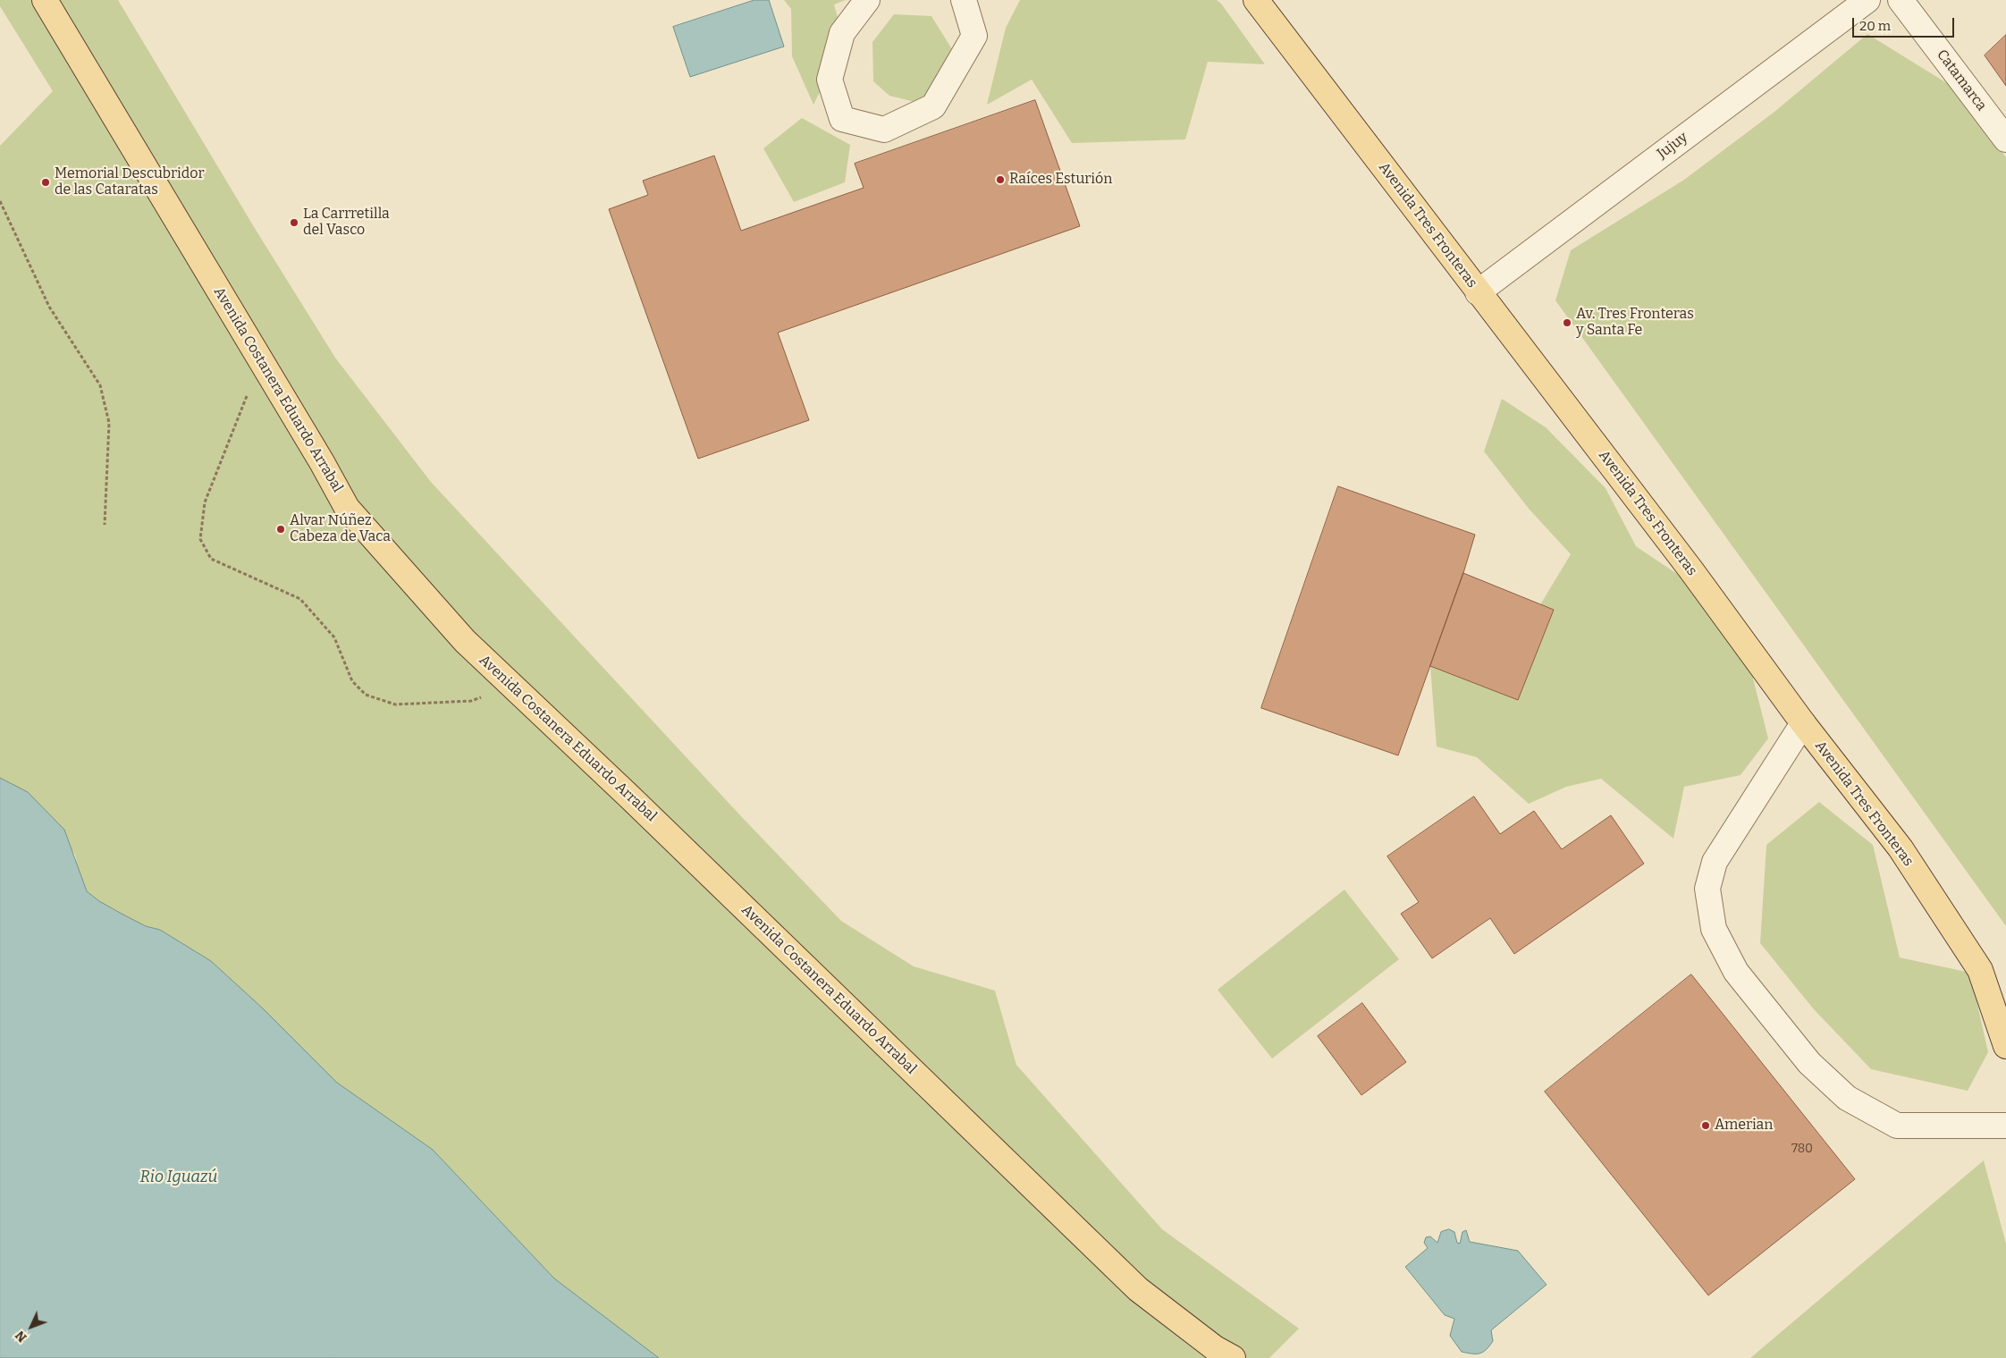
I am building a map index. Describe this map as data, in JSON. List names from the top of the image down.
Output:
{
  "streets": {
    "main road": ["Avenida Tres Fronteras", "Avenida Costanera Eduardo Arrabal"],
    "street": ["Catamarca", "Jujuy"]
  },
  "crossings": [
    ["Jujuy", "Avenida Tres Fronteras"]
  ],
  "water": ["Rio Iguazú"],
  "places": [
    "Raíces Esturión",
    "Memorial Descubridor de las Cataratas",
    "La Carrretilla del Vasco",
    "Av. Tres Fronteras y Santa Fe",
    "Alvar Núñez Cabeza de Vaca",
    "Amerian"
  ],
  "house_numbers": ["780"],
  "scale_bar": "20 m",
  "north": "bottom left"
}
